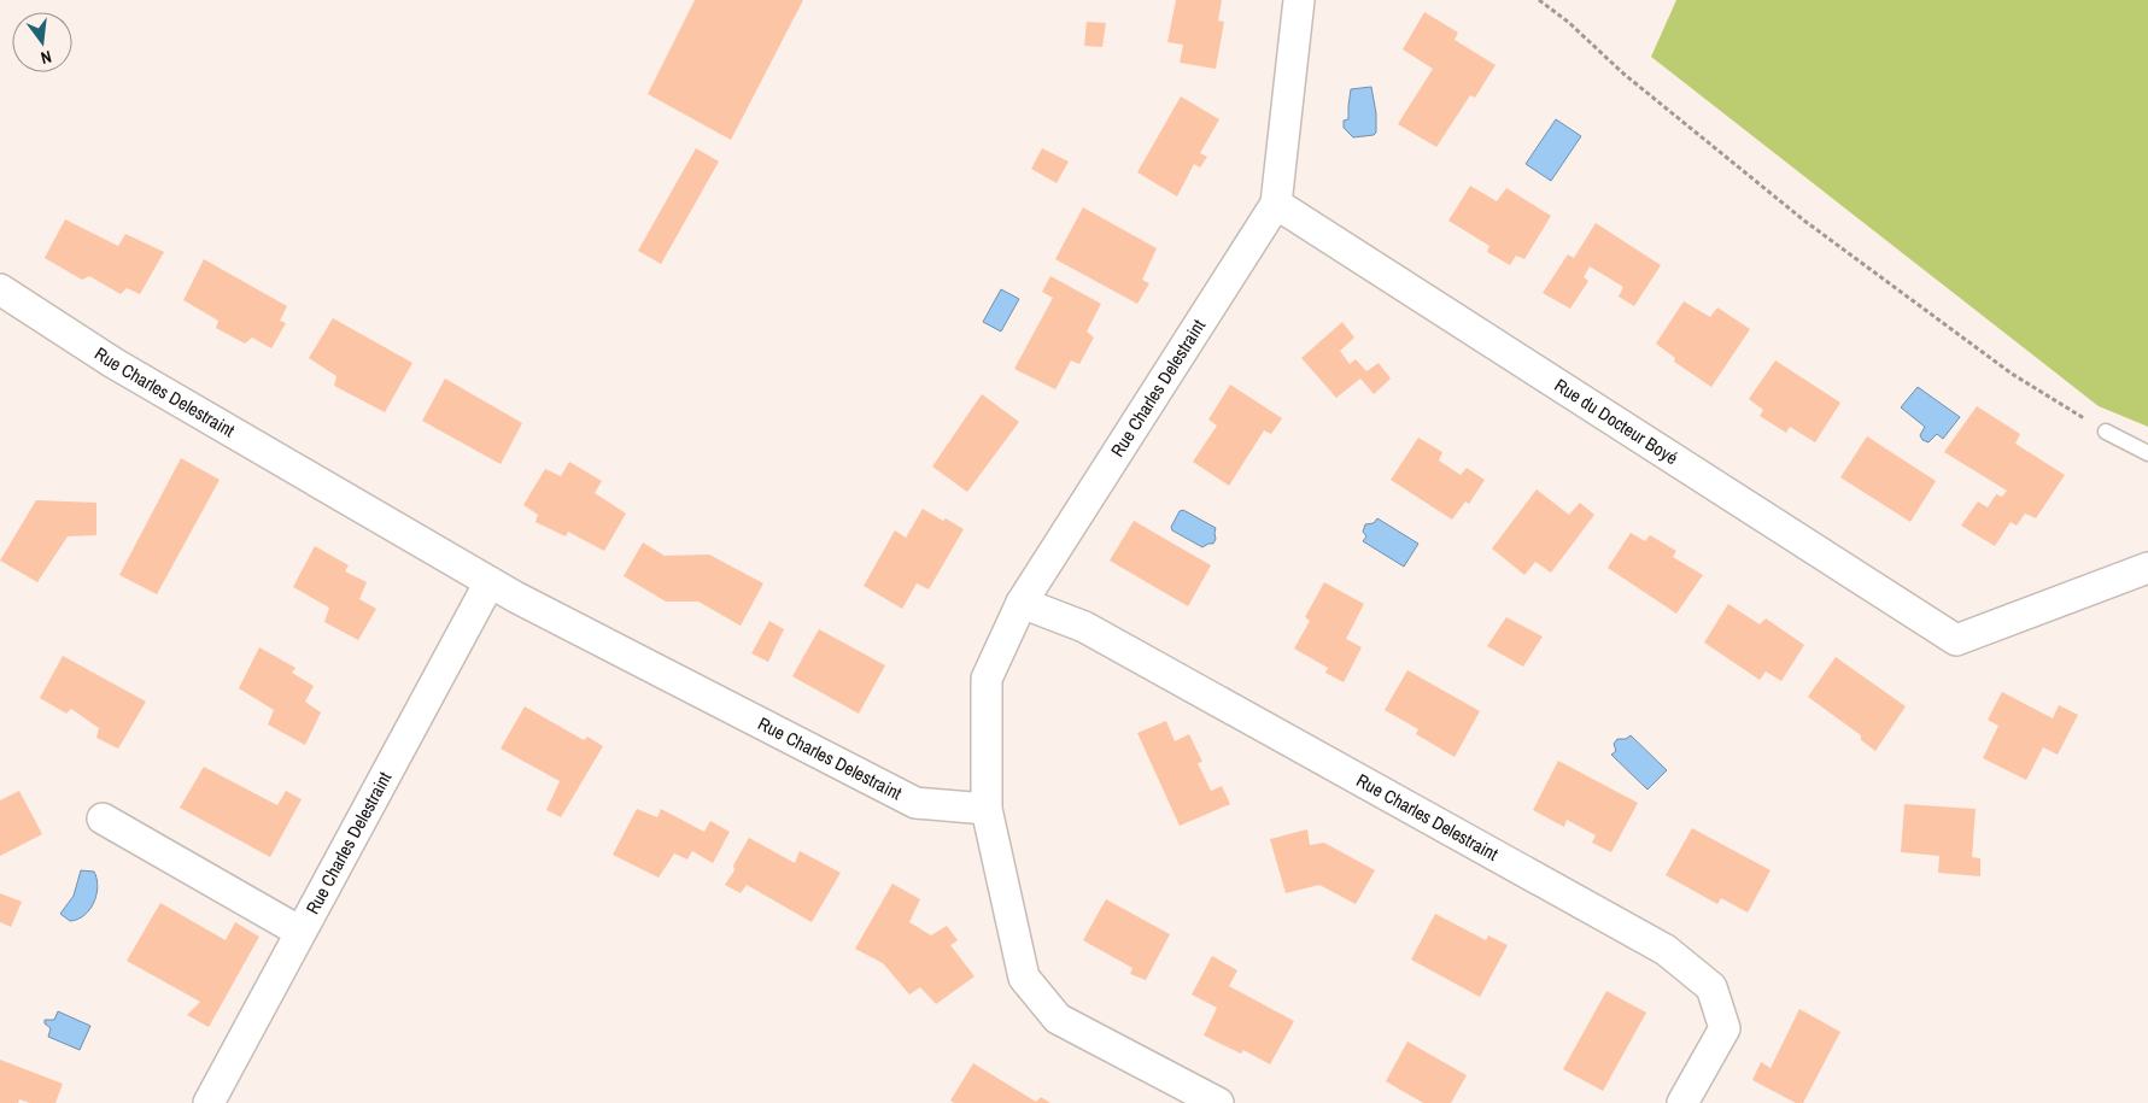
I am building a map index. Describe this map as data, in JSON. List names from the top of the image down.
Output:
{
  "streets": {
    "street": ["Rue Charles Delestraint", "Rue du Docteur Boyé"]
  },
  "crossings": [
    ["Rue Charles Delestraint", "Rue du Docteur Boyé"]
  ],
  "north": "bottom"
}
